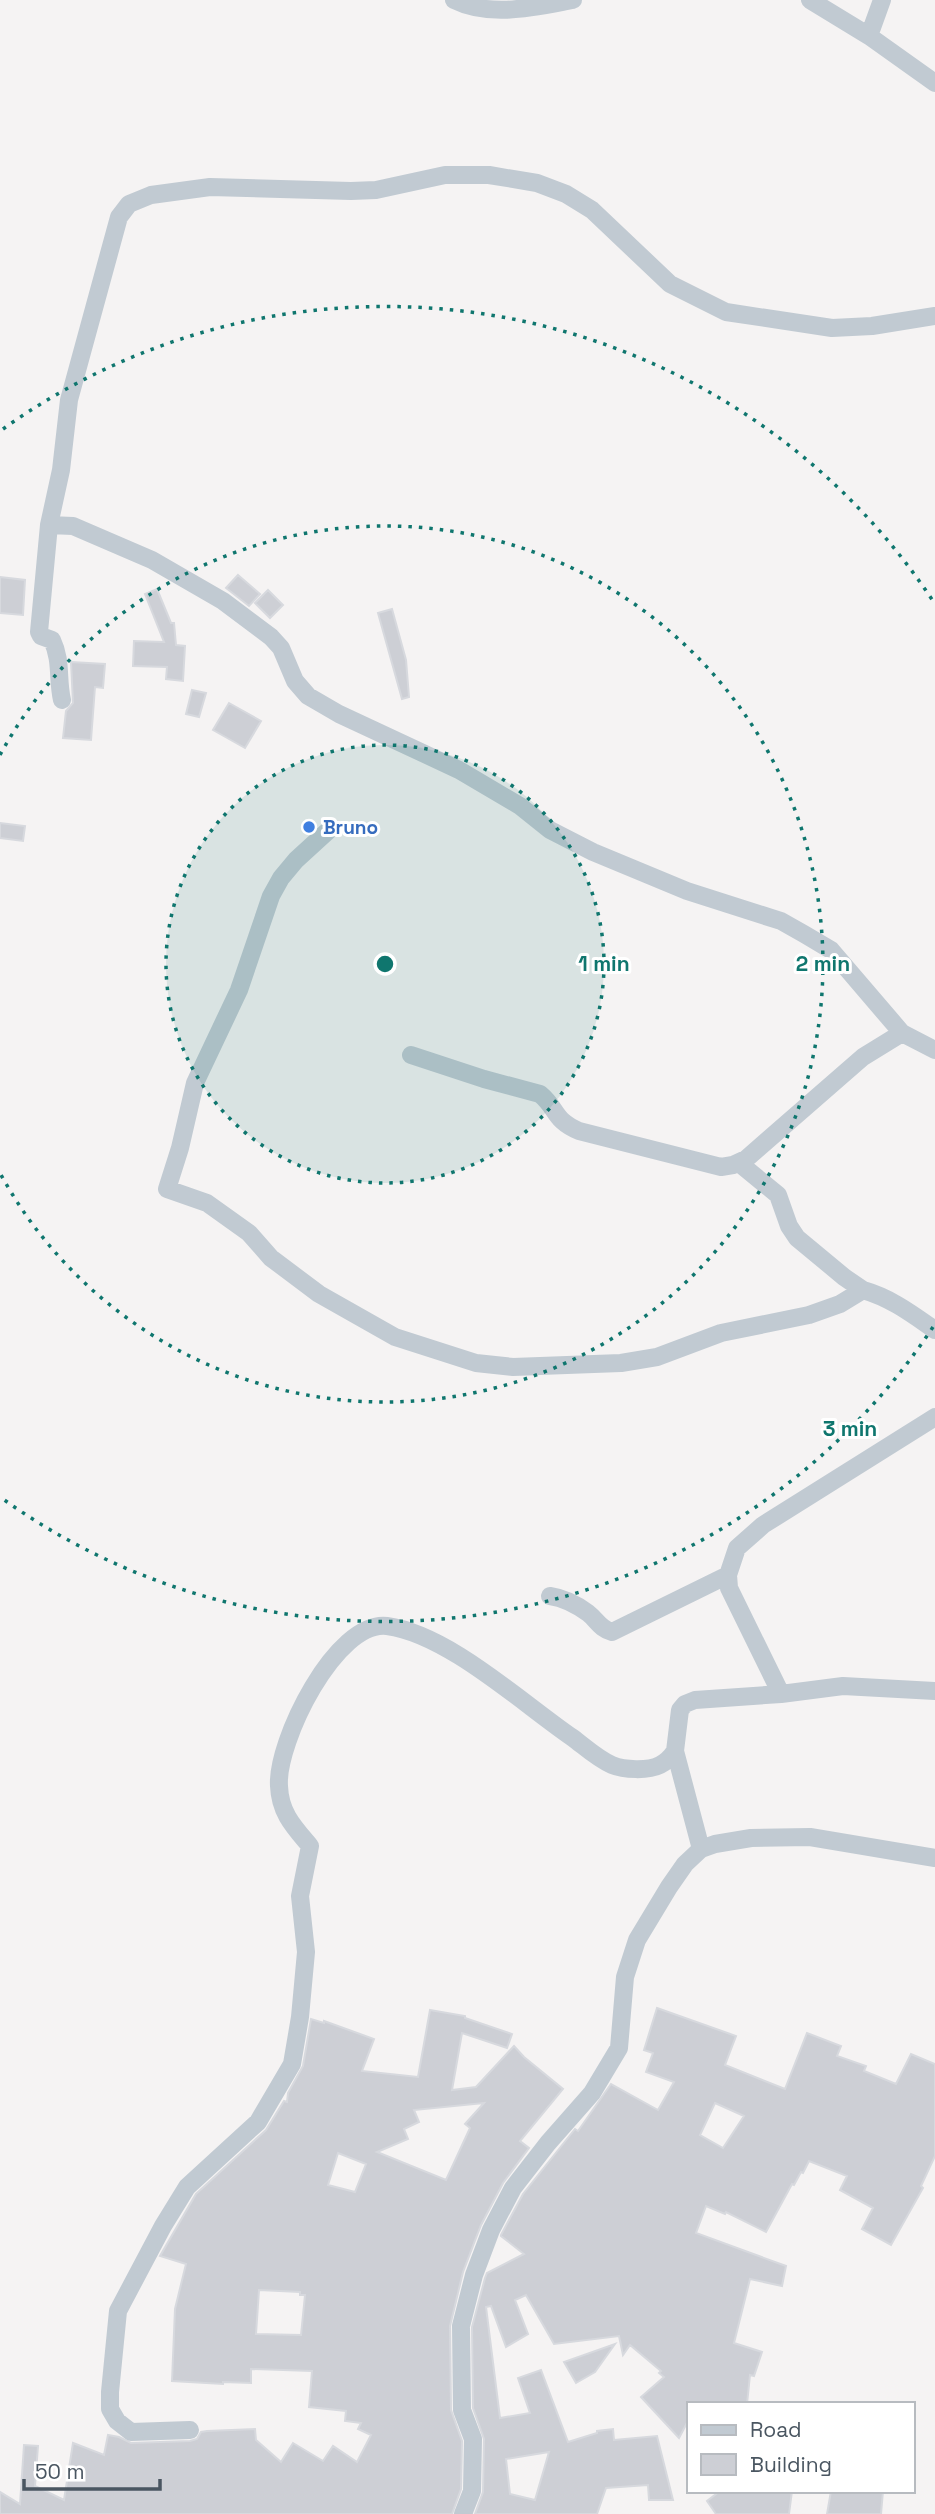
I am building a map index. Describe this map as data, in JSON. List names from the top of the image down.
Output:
{
  "places": ["Bruno"],
  "legend": ["Road", "Building"],
  "scale_bar": "50 m",
  "rings": ["1 min", "2 min", "3 min"]
}
